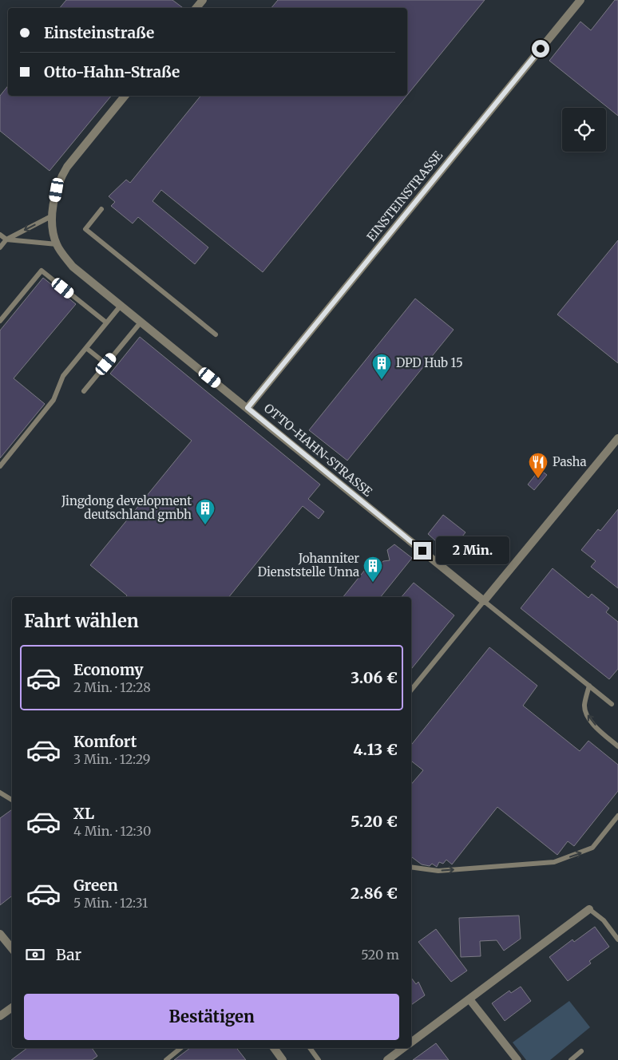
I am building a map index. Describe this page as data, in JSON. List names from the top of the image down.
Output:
{
  "streets": {
    "street": ["EINSTEINSTRASSE", "OTTO-HAHN-STRASSE"]
  },
  "crossings": [
    ["EINSTEINSTRASSE", "OTTO-HAHN-STRASSE"]
  ],
  "places": {
    "building": ["DPD Hub 15", "Jingdong development deutschland gmbh", "Johanniter Dienststelle Unna"],
    "restaurant": ["Pasha"]
  },
  "page": {
    "banner": ["Einsteinstraße", "Otto-Hahn-Straße"],
    "bubble": "2 Min.",
    "heading": "Fahrt wählen",
    "list": [
      {
        "name": "Economy",
        "note": "2 Min. · 12:28",
        "value": "3.06 €"
      },
      {
        "name": "Komfort",
        "note": "3 Min. · 12:29",
        "value": "4.13 €"
      },
      {
        "name": "XL",
        "note": "4 Min. · 12:30",
        "value": "5.20 €"
      },
      {
        "name": "Green",
        "note": "5 Min. · 12:31",
        "value": "2.86 €"
      }
    ],
    "pay": ["Bar", "520 m"],
    "buttons": "Bestätigen"
  }
}
